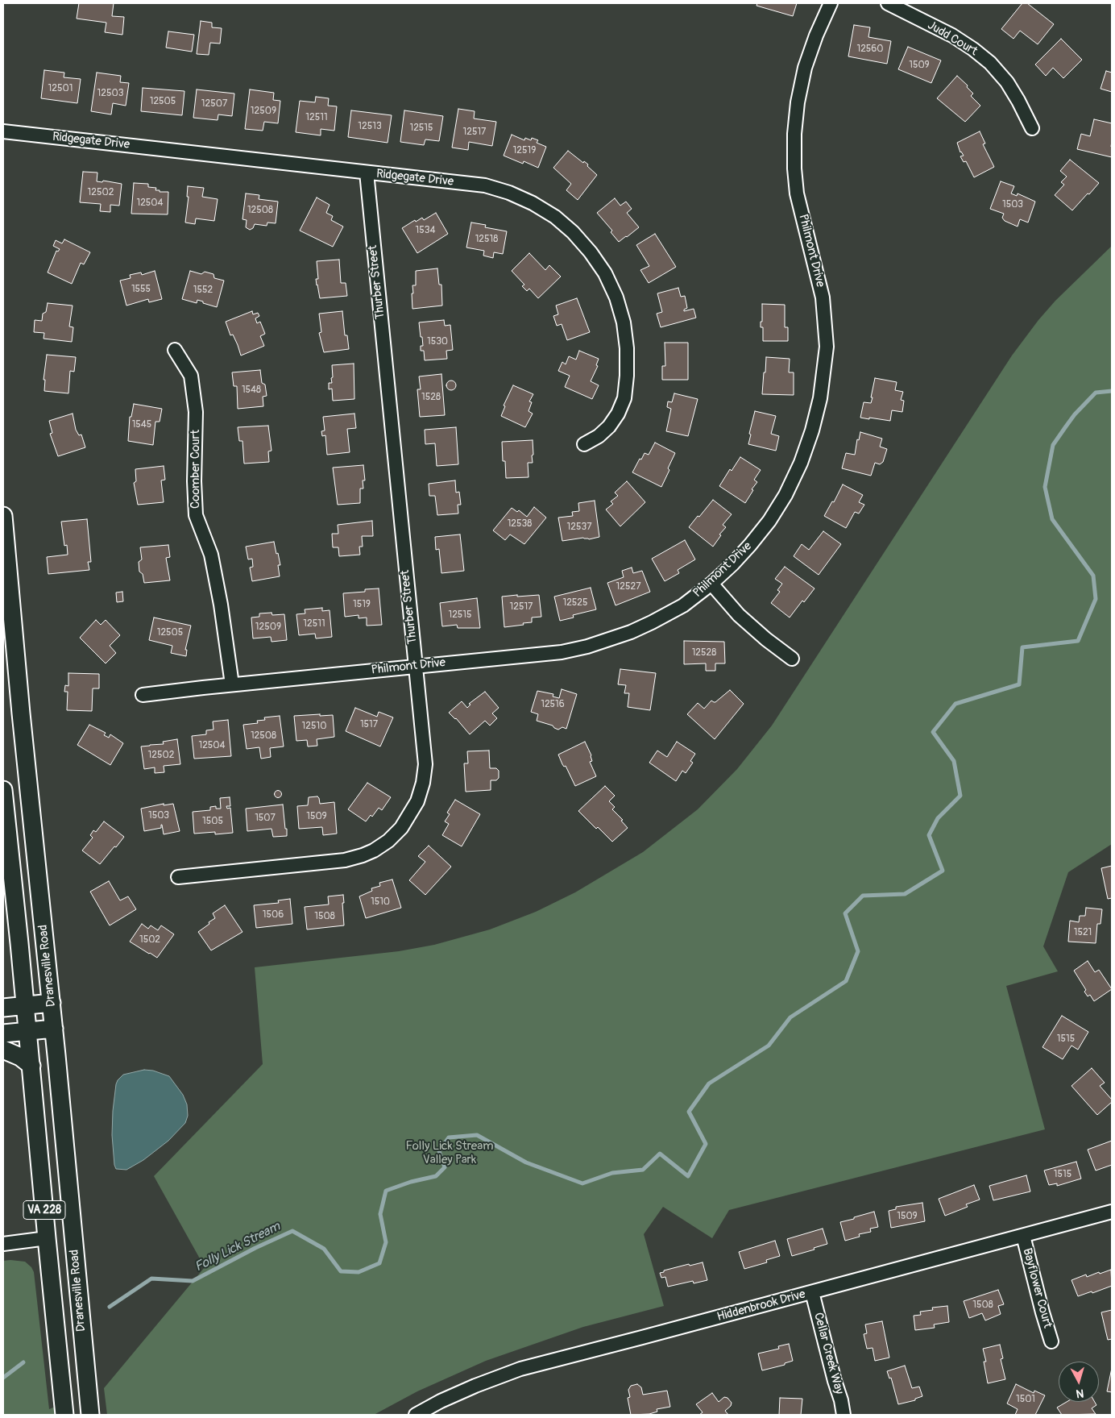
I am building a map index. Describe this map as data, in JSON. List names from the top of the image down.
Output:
{
  "streets": {
    "main road": ["Dranesville Road", "VA 228"],
    "street": [
      "Judd Court",
      "Ridgegate Drive",
      "Philmont Drive",
      "Thurber Street",
      "Coomber Court",
      "Bayflower Court",
      "Hiddenbrook Drive",
      "Cellar Creek Way"
    ]
  },
  "crossings": [
    ["Ridgegate Drive", "Thurber Street"],
    ["Philmont Drive", "Thurber Street"],
    ["Philmont Drive", "Coomber Court"],
    ["Bayflower Court", "Hiddenbrook Drive"],
    ["Hiddenbrook Drive", "Cellar Creek Way"]
  ],
  "water": ["Folly Lick Stream"],
  "parks": ["Folly Lick Stream Valley Park"],
  "house_numbers": [
    "12560",
    "1509",
    "12501",
    "12503",
    "12505",
    "12507",
    "12509",
    "12511",
    "12513",
    "12515",
    "12517",
    "12519",
    "12502",
    "12504",
    "1503",
    "12508",
    "1534",
    "12518",
    "1555",
    "1552",
    "1530",
    "1548",
    "1528",
    "1545",
    "12538",
    "12537",
    "12527",
    "12525",
    "1519",
    "12517",
    "12515",
    "12511",
    "12509",
    "12505",
    "12528",
    "12516",
    "1517",
    "12510",
    "12508",
    "12504",
    "12502",
    "1503",
    "1509",
    "1507",
    "1505",
    "1510",
    "1506",
    "1508",
    "1521",
    "1502",
    "1515",
    "1515",
    "1509",
    "1508",
    "1501"
  ],
  "north": "bottom"
}
